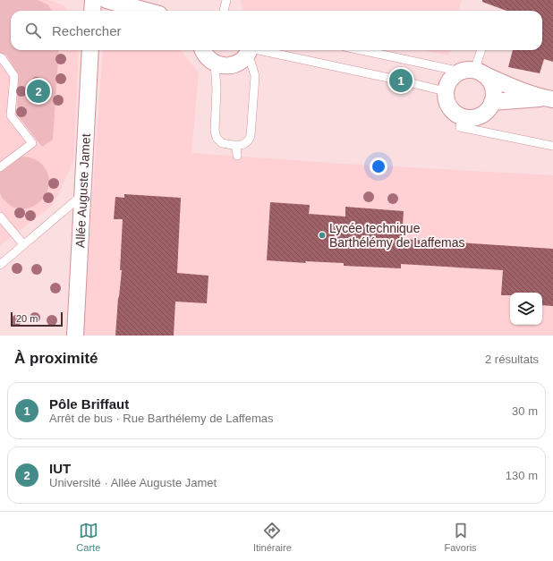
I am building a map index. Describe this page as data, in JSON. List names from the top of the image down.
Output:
{
  "streets": {
    "street": ["Allée Auguste Jamet"]
  },
  "places": ["Lycée technique Barthélémy de Laffemas"],
  "scale_bar": "20 m",
  "page": {
    "search": "Rechercher",
    "pins": ["1", "2"],
    "scale": "20 m",
    "heading": ["À proximité", "2 résultats"],
    "list": [
      {
        "mark": "1",
        "name": "Pôle Briffaut",
        "note": "Arrêt de bus · Rue Barthélemy de Laffemas",
        "value": "30 m"
      },
      {
        "mark": "2",
        "name": "IUT",
        "note": "Université · Allée Auguste Jamet",
        "value": "130 m"
      }
    ],
    "nav": ["Carte", "Itinéraire", "Favoris"]
  }
}
